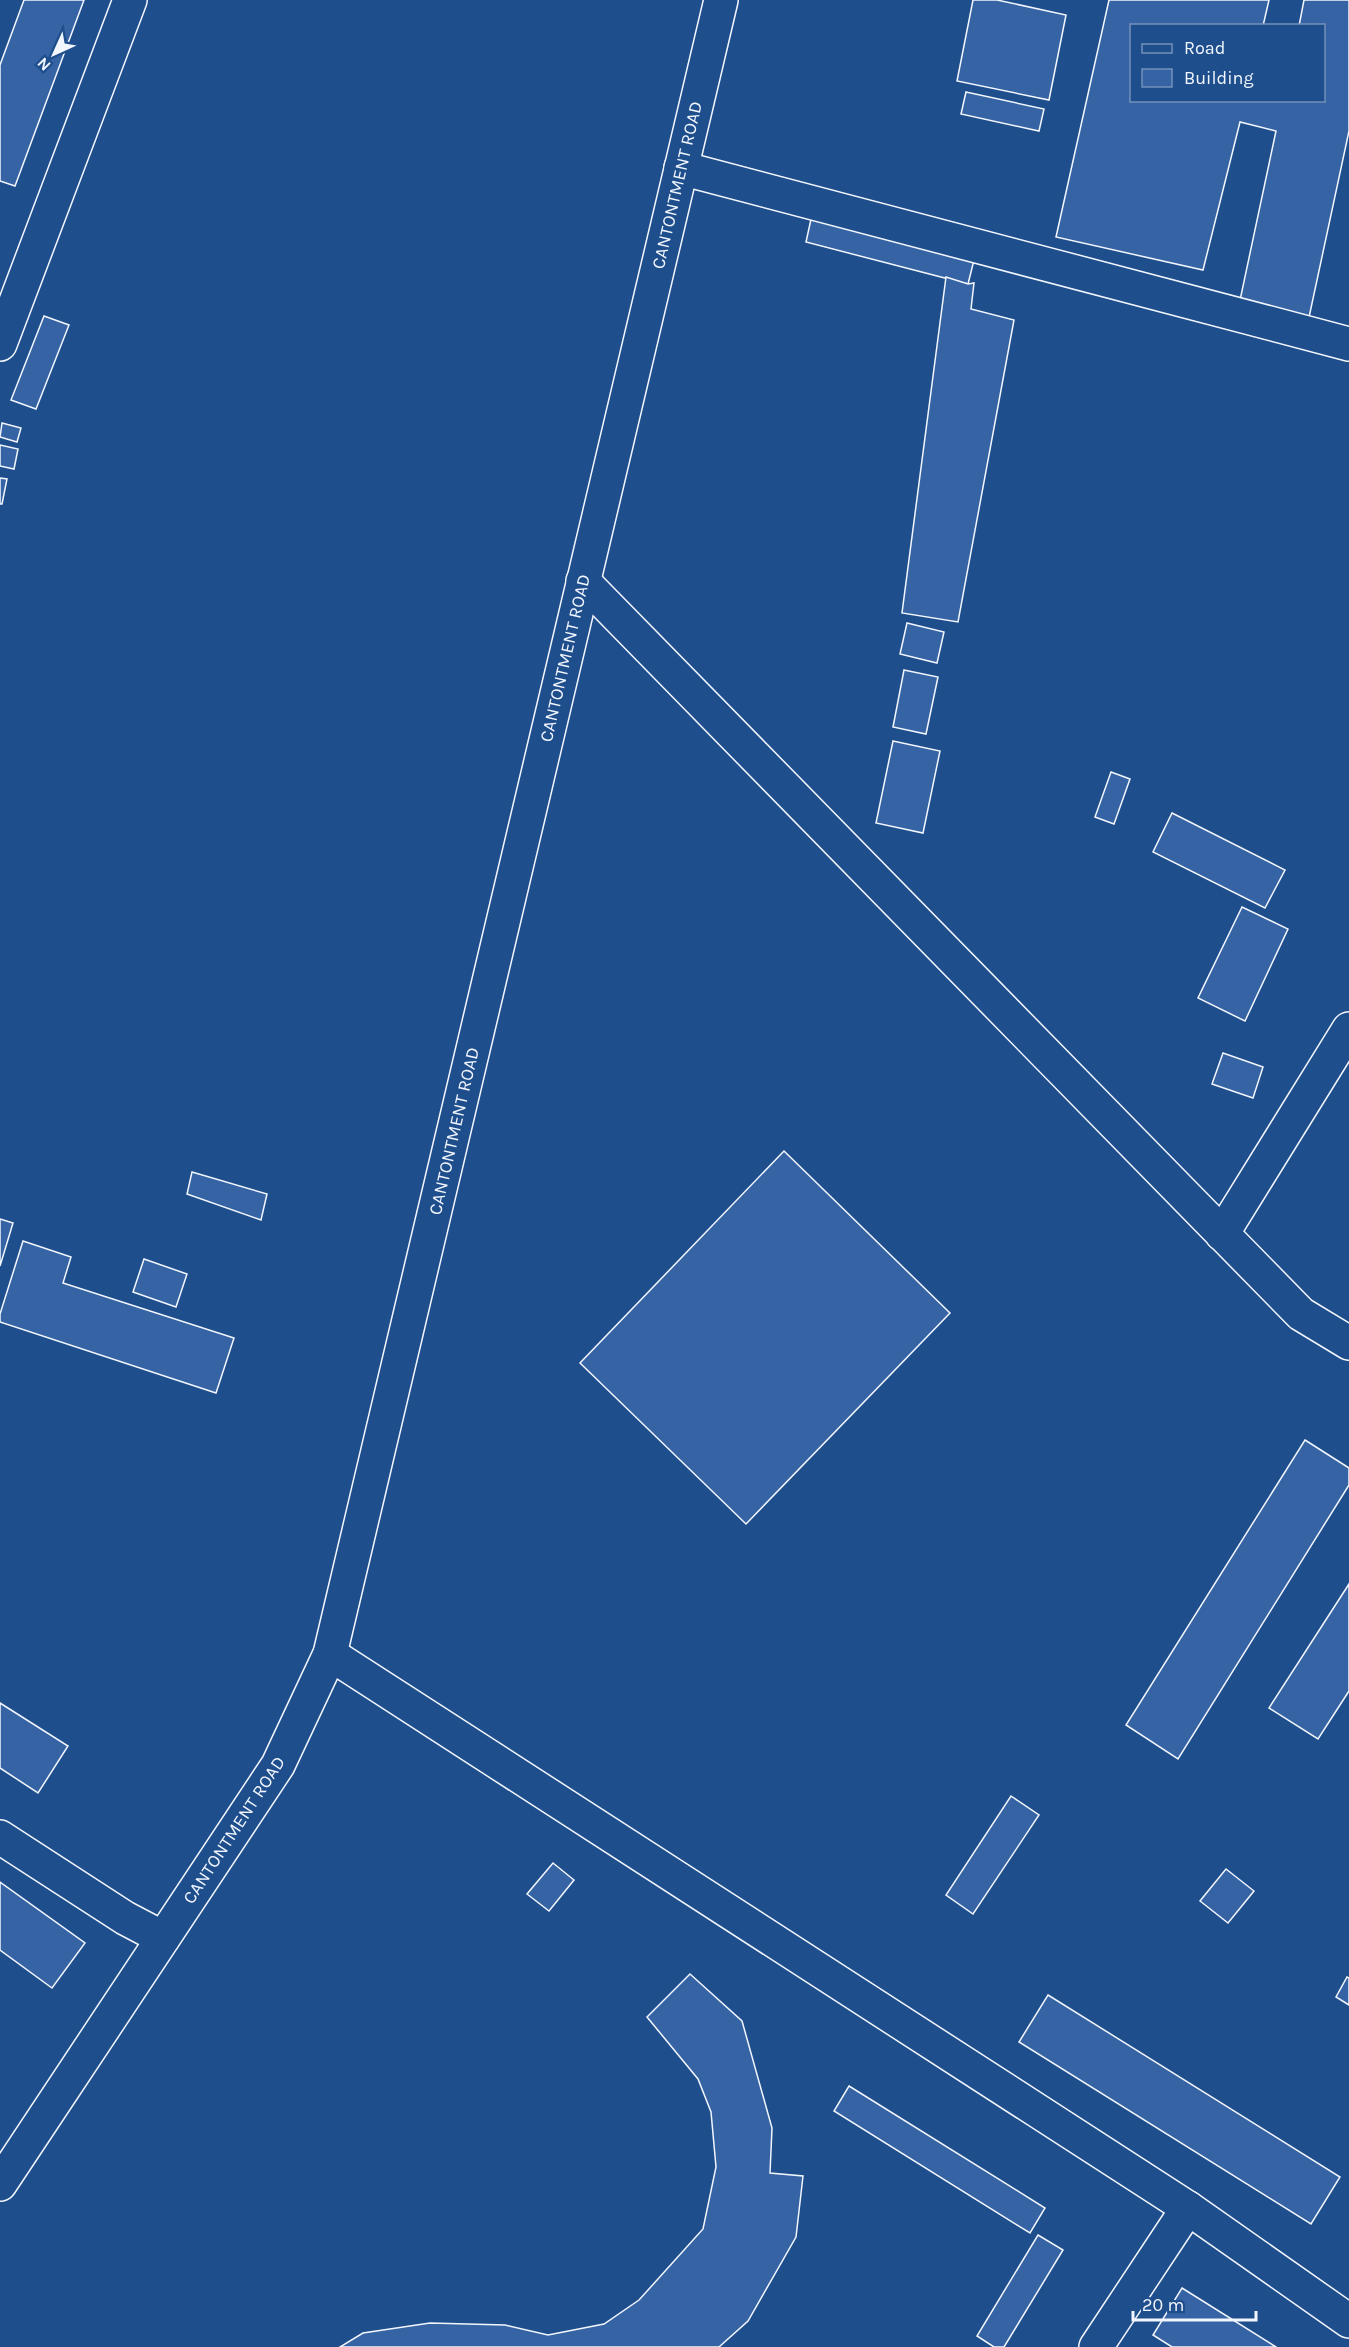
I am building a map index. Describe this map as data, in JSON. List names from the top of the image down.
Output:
{
  "streets": {
    "street": ["CANTONTMENT ROAD"]
  },
  "legend": ["Road", "Building"],
  "scale_bar": "20 m",
  "north": "bottom left"
}
